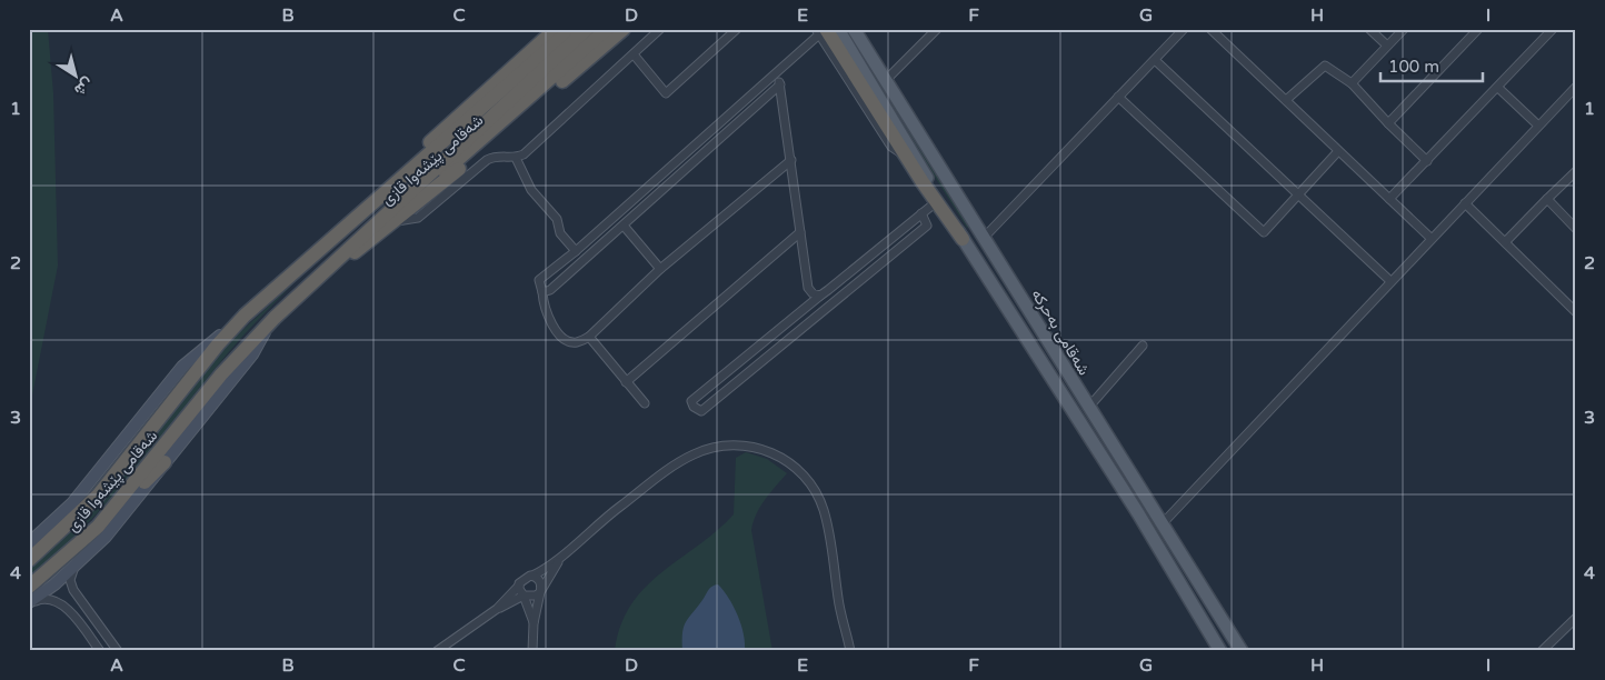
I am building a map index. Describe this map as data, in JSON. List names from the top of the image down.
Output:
{
  "streets": {
    "highway": ["شەقامی پێشەوا قازی"],
    "main road": ["شەقامی بەحرکە"]
  },
  "scale_bar": "100 m",
  "north": "bottom right",
  "grid": {
    "columns": [
      "A",
      "B",
      "C",
      "D",
      "E",
      "F",
      "G",
      "H",
      "I"
    ],
    "rows": [
      "1",
      "2",
      "3",
      "4"
    ]
  }
}
